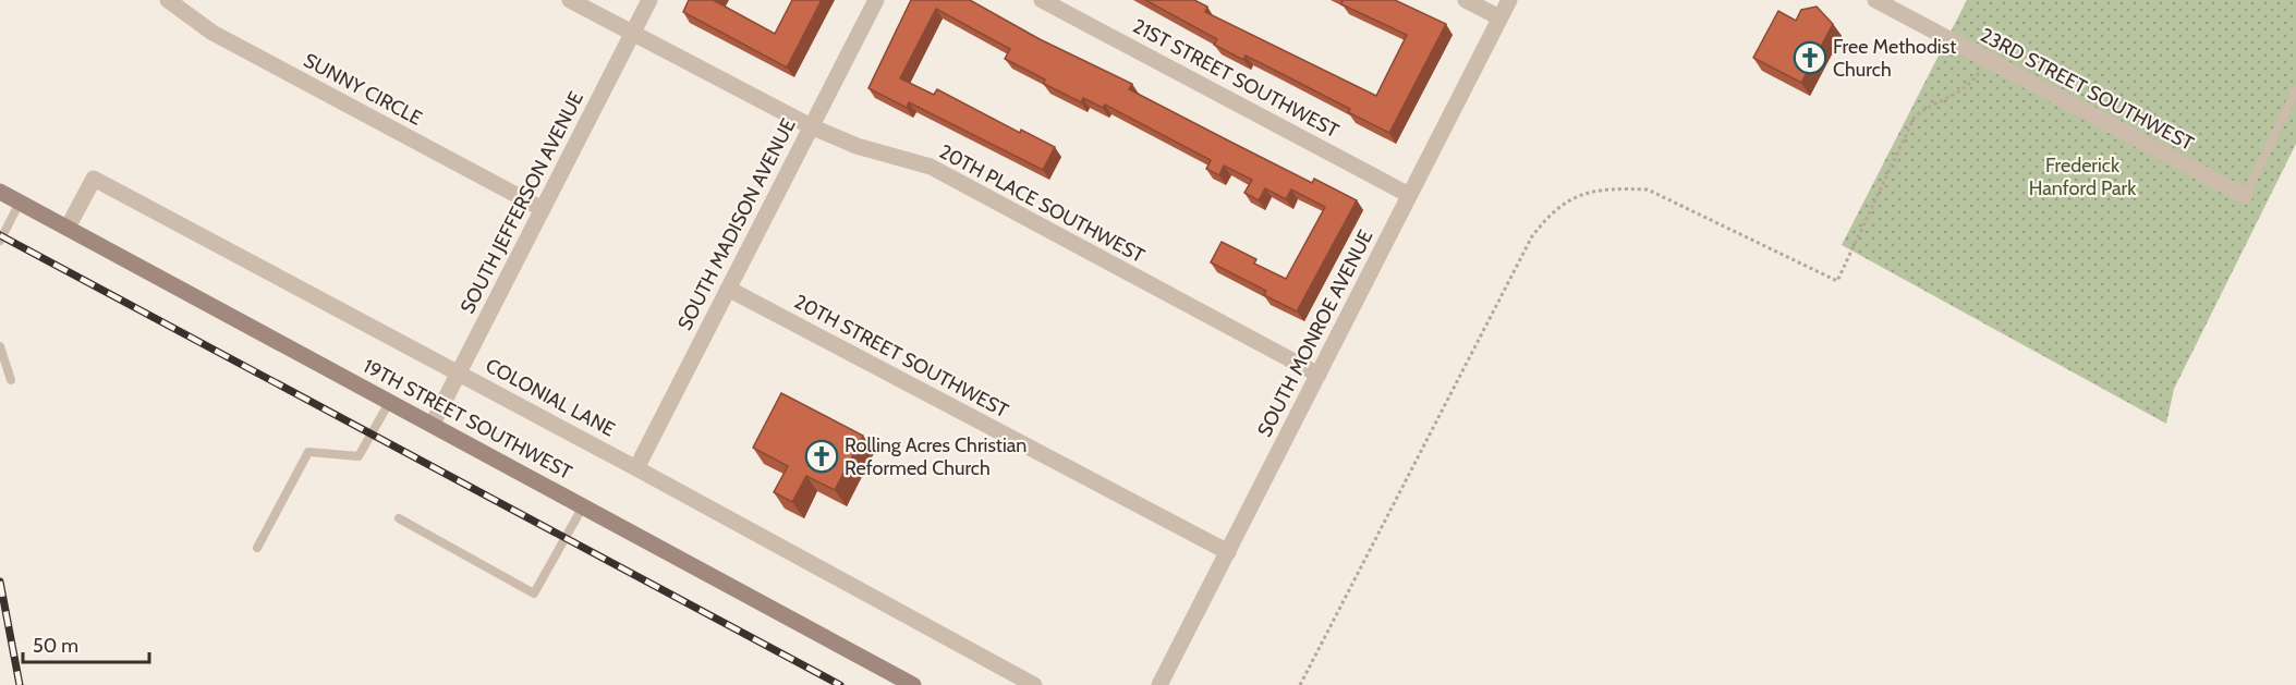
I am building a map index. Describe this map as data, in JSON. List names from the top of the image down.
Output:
{
  "streets": {
    "main road": ["19TH STREET SOUTHWEST"],
    "street": [
      "21ST STREET SOUTHWEST",
      "SUNNY CIRCLE",
      "23RD STREET SOUTHWEST",
      "SOUTH JEFFERSON AVENUE",
      "20TH PLACE SOUTHWEST",
      "SOUTH MADISON AVENUE",
      "SOUTH MONROE AVENUE",
      "20TH STREET SOUTHWEST",
      "COLONIAL LANE"
    ]
  },
  "crossings": [
    ["21ST STREET SOUTHWEST", "SOUTH MONROE AVENUE"],
    ["SUNNY CIRCLE", "SOUTH JEFFERSON AVENUE"],
    ["SOUTH JEFFERSON AVENUE", "20TH PLACE SOUTHWEST"],
    ["SOUTH JEFFERSON AVENUE", "COLONIAL LANE"],
    ["SOUTH JEFFERSON AVENUE", "19TH STREET SOUTHWEST"],
    ["20TH PLACE SOUTHWEST", "SOUTH MADISON AVENUE"],
    ["20TH PLACE SOUTHWEST", "SOUTH MONROE AVENUE"],
    ["SOUTH MADISON AVENUE", "20TH STREET SOUTHWEST"],
    ["SOUTH MADISON AVENUE", "COLONIAL LANE"],
    ["SOUTH MONROE AVENUE", "20TH STREET SOUTHWEST"],
    ["COLONIAL LANE", "19TH STREET SOUTHWEST"]
  ],
  "parks": ["Frederick Hanford Park"],
  "places": {
    "church": ["Free Methodist Church", "Rolling Acres Christian Reformed Church"]
  },
  "scale_bar": "50 m"
}
